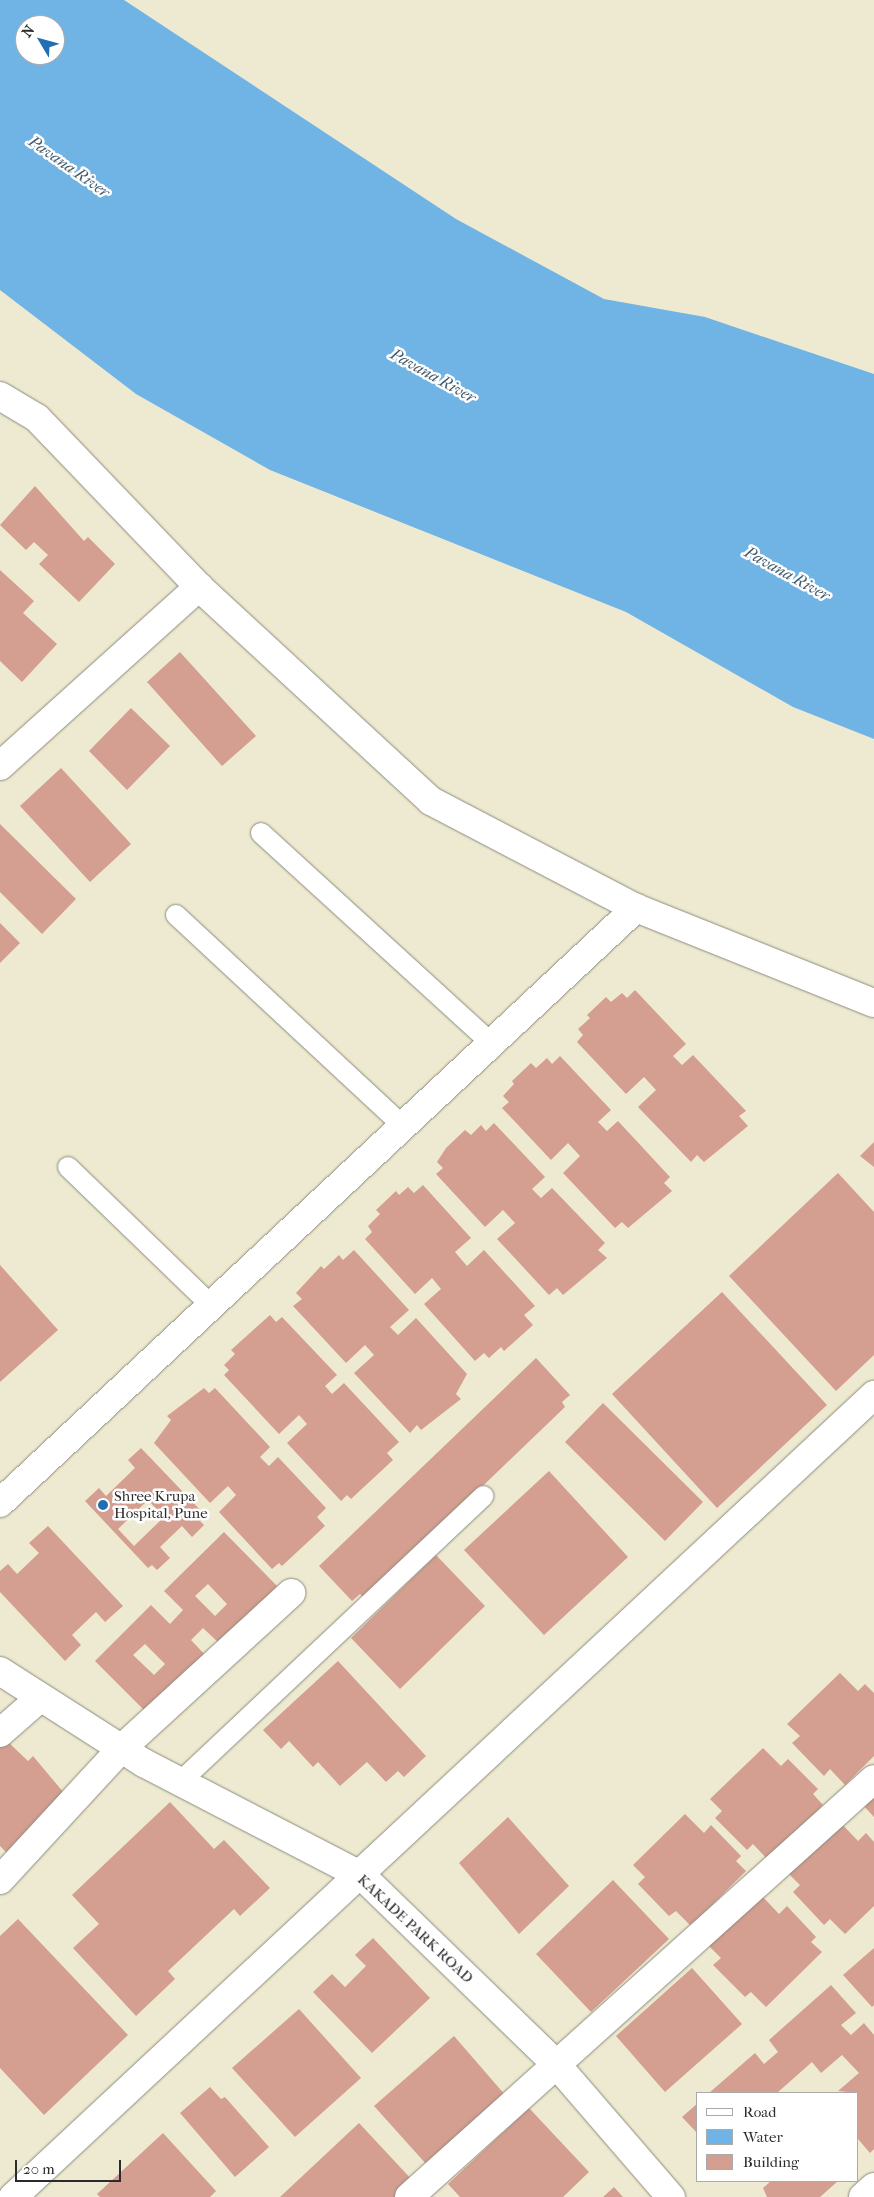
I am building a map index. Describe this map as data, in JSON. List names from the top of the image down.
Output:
{
  "streets": {
    "street": ["KAKADE PARK ROAD"]
  },
  "water": ["Pavana River"],
  "places": ["Shree Krupa Hospital, Pune"],
  "legend": ["Road", "Water", "Building"],
  "scale_bar": "20 m",
  "north": "top left"
}
